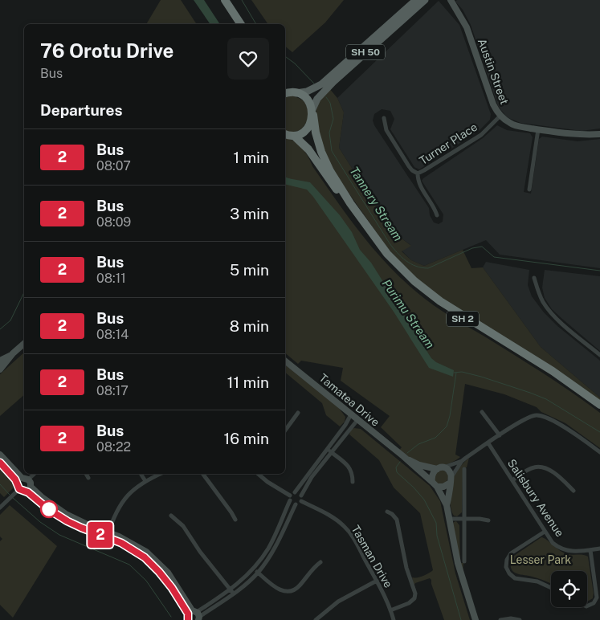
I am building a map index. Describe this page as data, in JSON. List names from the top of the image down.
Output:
{
  "streets": {
    "highway": ["SH 2"],
    "main road": ["SH 50", "Austin Street", "Tamatea Drive"],
    "street": ["Turner Place", "Salisbury Avenue", "Tasman Drive"]
  },
  "crossings": [
    ["SH 50", "SH 2"],
    ["Austin Street", "Turner Place"]
  ],
  "water": ["Tannery Stream", "Purimu Stream"],
  "parks": ["Lesser Park"],
  "lines": ["bus line 2"],
  "page": {
    "on_map": "2",
    "heading": [
      ["76 Orotu Drive", "Bus"],
      "Departures"
    ],
    "list": [
      {
        "mark": "2",
        "name": "Bus",
        "note": "08:07",
        "value": "1 min"
      },
      {
        "mark": "2",
        "name": "Bus",
        "note": "08:09",
        "value": "3 min"
      },
      {
        "mark": "2",
        "name": "Bus",
        "note": "08:11",
        "value": "5 min"
      },
      {
        "mark": "2",
        "name": "Bus",
        "note": "08:14",
        "value": "8 min"
      },
      {
        "mark": "2",
        "name": "Bus",
        "note": "08:17",
        "value": "11 min"
      },
      {
        "mark": "2",
        "name": "Bus",
        "note": "08:22",
        "value": "16 min"
      }
    ]
  }
}
